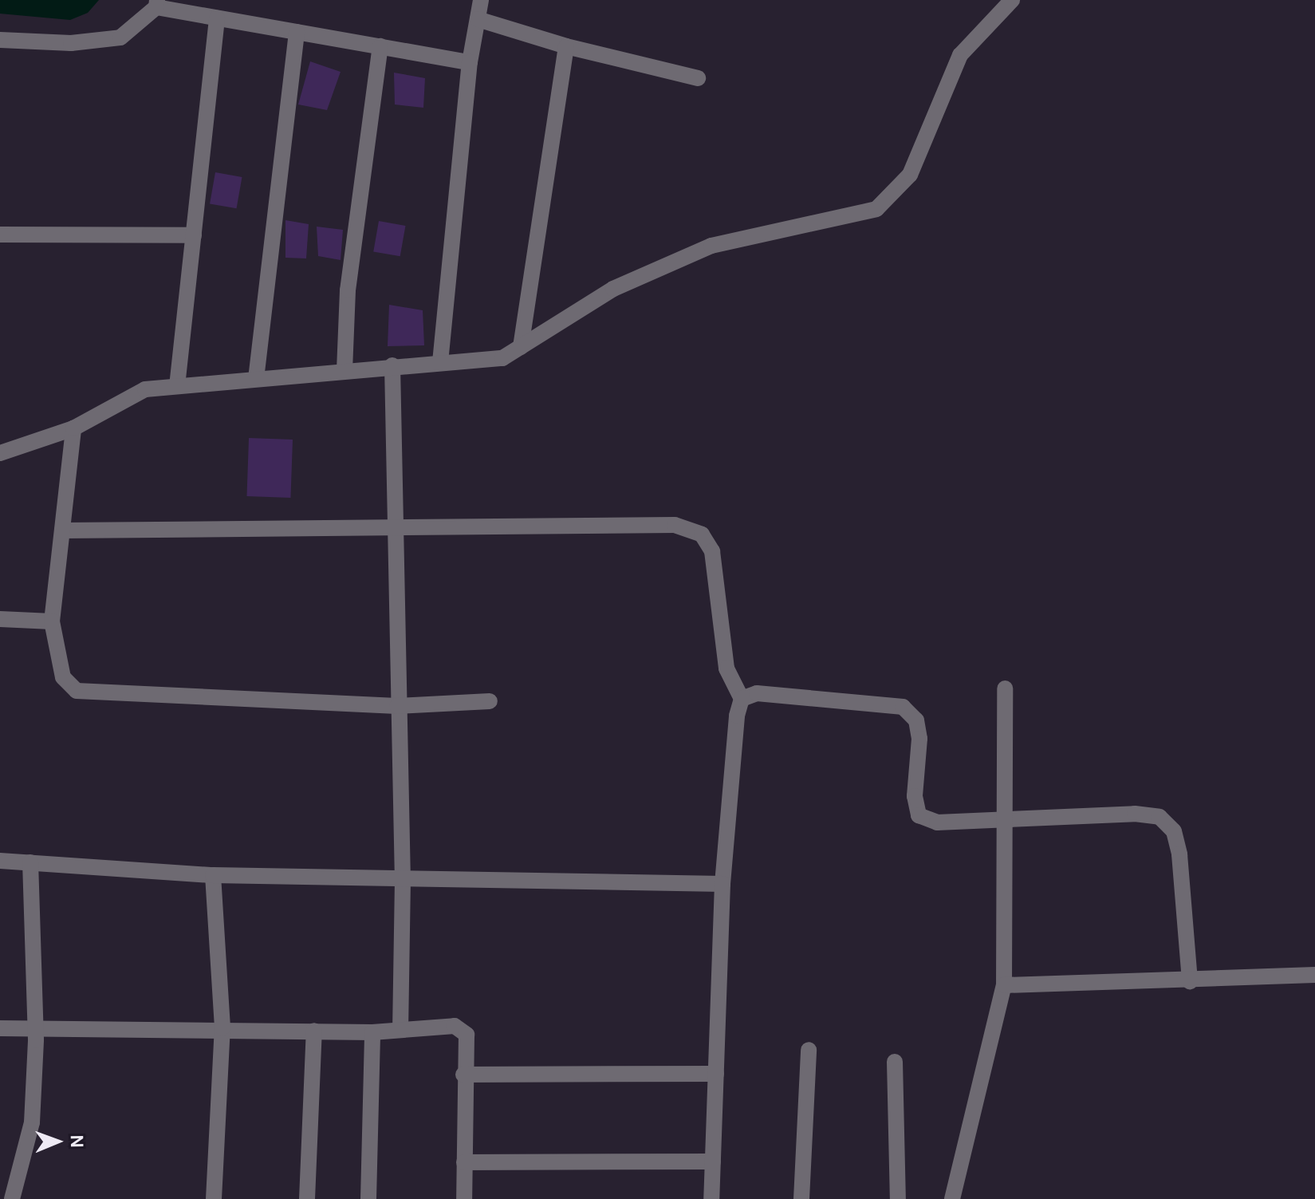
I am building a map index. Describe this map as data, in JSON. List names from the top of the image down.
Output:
{
  "north": "right"
}
